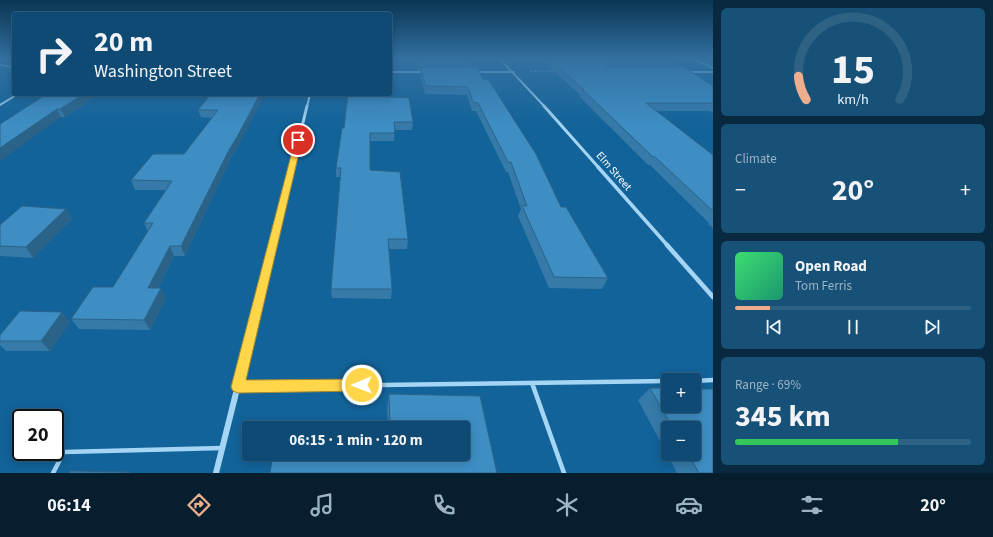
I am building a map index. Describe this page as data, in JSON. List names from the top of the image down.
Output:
{
  "streets": {
    "street": ["Elm Street"]
  },
  "page": {
    "turn": ["20 m", "Washington Street"],
    "tile": [
      "Climate",
      ["Range · 69%", "345 km"]
    ],
    "heat": ["−", "20°", "+"],
    "song": ["Open Road", "Tom Ferris"],
    "map_buttons": ["+", "−"],
    "limit": "20",
    "trip": "06:15 · 1 min · 120 m",
    "tabs": ["06:14", "20°"],
    "gauge": ["15", "km/h"]
  }
}
